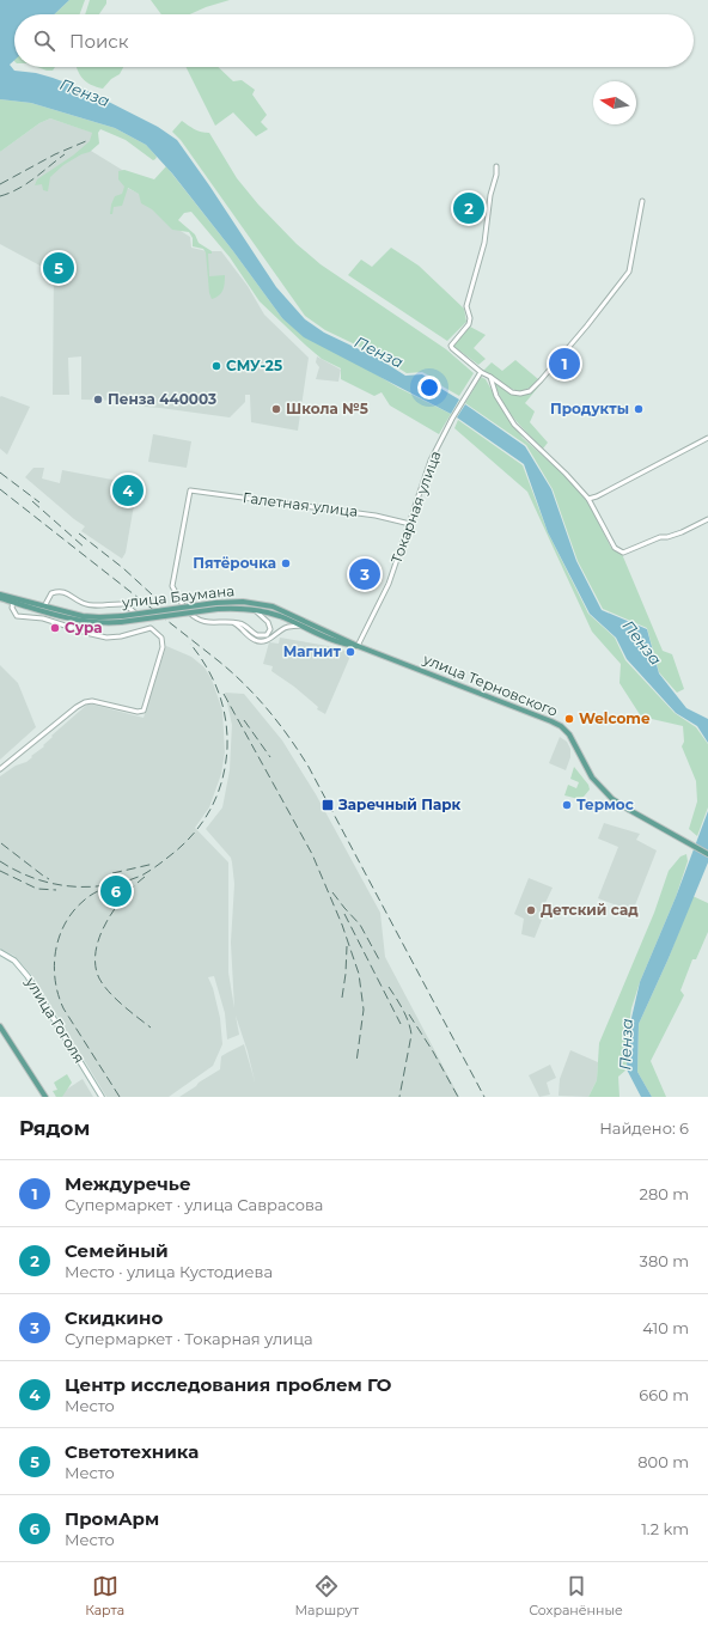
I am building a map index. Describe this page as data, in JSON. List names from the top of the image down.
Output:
{
  "streets": {
    "main road": ["улица Баумана", "улица Терновского", "улица Гоголя"],
    "street": ["Галетная улица", "Токарная улица"]
  },
  "crossings": [
    ["Галетная улица", "Токарная улица"],
    ["Токарная улица", "улица Баумана"],
    ["Токарная улица", "улица Терновского"],
    ["улица Баумана", "улица Терновского"]
  ],
  "water": ["Пенза"],
  "places": {
    "other": [
      "СМУ-25",
      "Пенза 440003",
      "Школа №5",
      "Продукты",
      "Пятёрочка",
      "Сура",
      "Магнит",
      "Welcome",
      "Термос",
      "Детский сад"
    ],
    "transit": ["Заречный Парк"]
  },
  "north": "left",
  "page": {
    "search": "Поиск",
    "pins": [
      "2",
      "5",
      "1",
      "4",
      "3",
      "6"
    ],
    "heading": ["Рядом", "Найдено: 6"],
    "list": [
      {
        "mark": "1",
        "name": "Междуречье",
        "note": "Супермаркет · улица Саврасова",
        "value": "280 m"
      },
      {
        "mark": "2",
        "name": "Семейный",
        "note": "Место · улица Кустодиева",
        "value": "380 m"
      },
      {
        "mark": "3",
        "name": "Скидкино",
        "note": "Супермаркет · Токарная улица",
        "value": "410 m"
      },
      {
        "mark": "4",
        "name": "Центр исследования проблем ГО",
        "note": "Место",
        "value": "660 m"
      },
      {
        "mark": "5",
        "name": "Светотехника",
        "note": "Место",
        "value": "800 m"
      },
      {
        "mark": "6",
        "name": "ПромАрм",
        "note": "Место",
        "value": "1.2 km"
      }
    ],
    "nav": ["Карта", "Маршрут", "Сохранённые"]
  }
}
